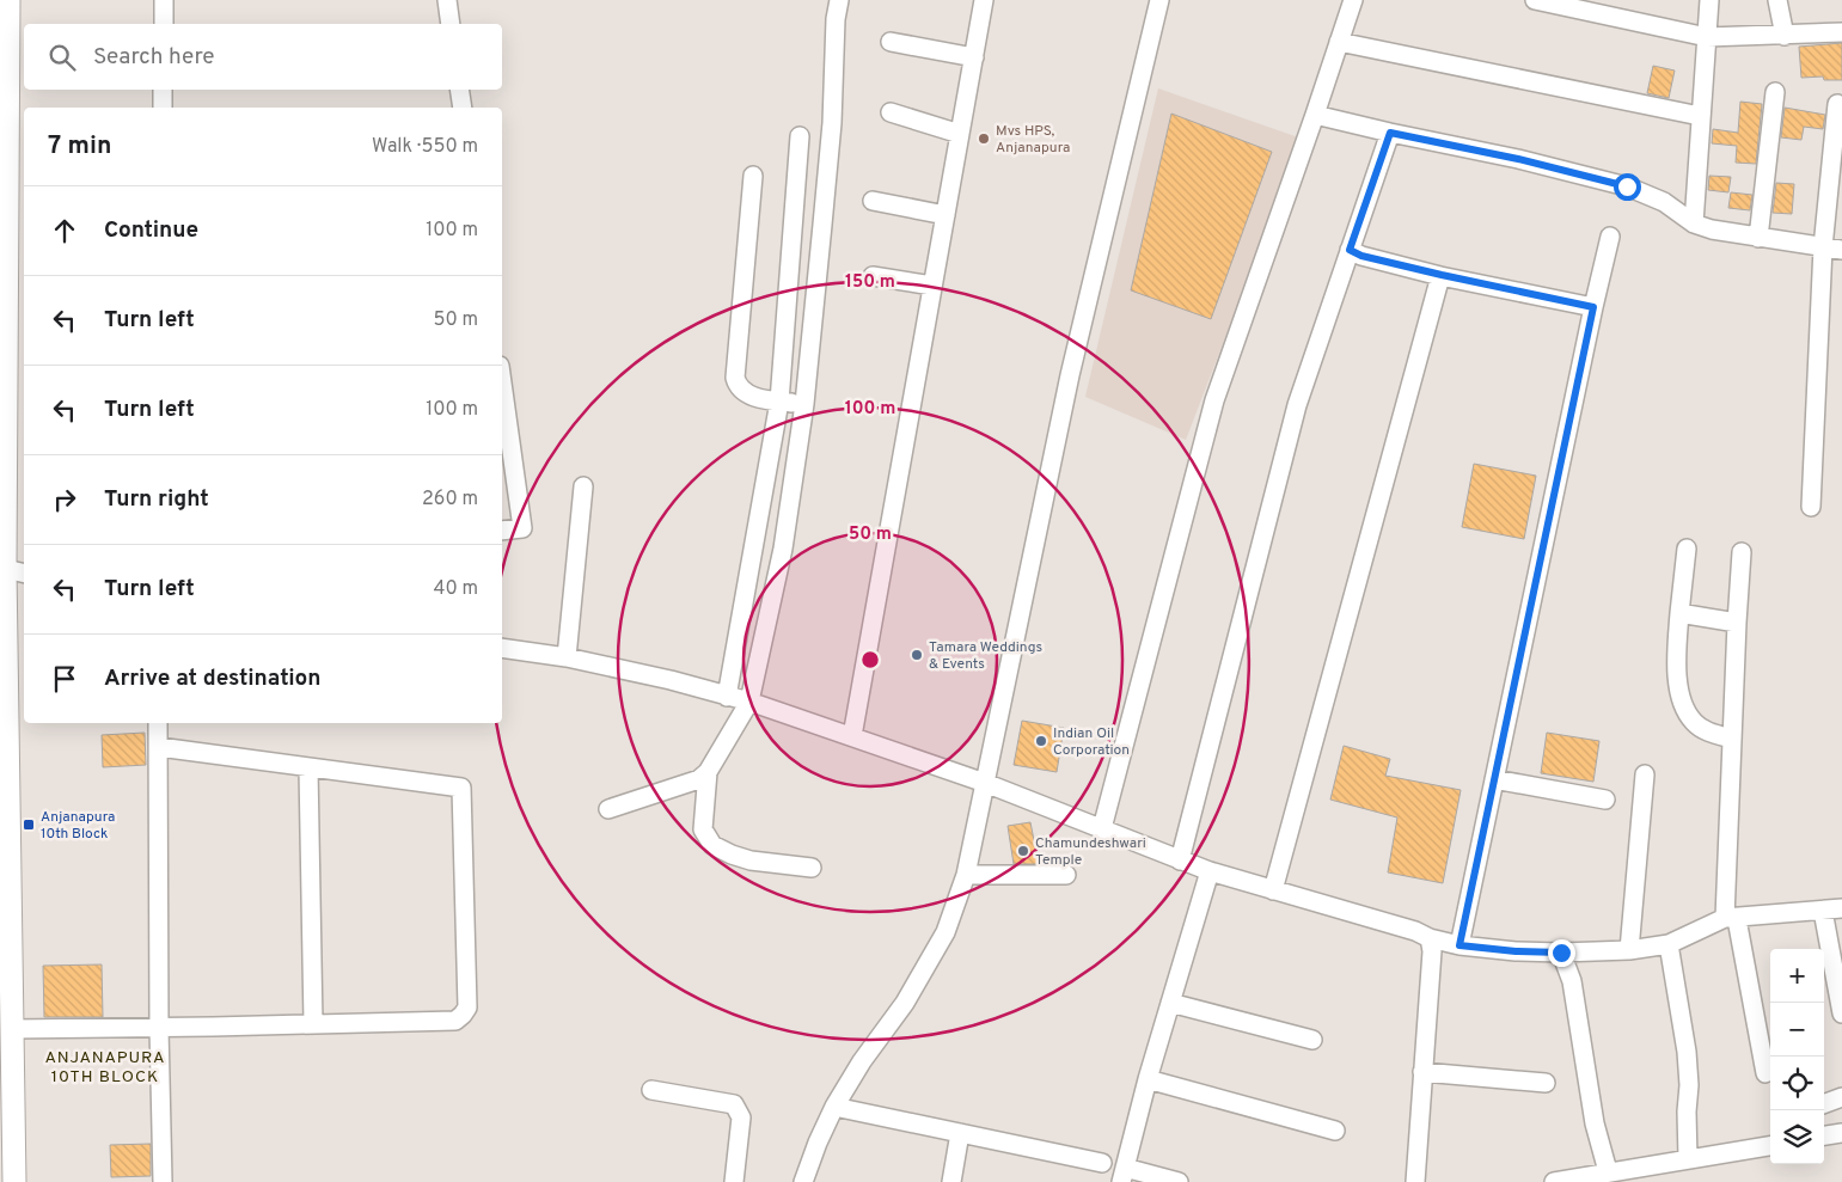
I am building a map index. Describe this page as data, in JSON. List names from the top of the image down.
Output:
{
  "districts": ["ANJANAPURA 10TH BLOCK"],
  "places": {
    "other": [
      "Mvs HPS, Anjanapura",
      "Tamara Weddings & Events",
      "Indian Oil Corporation",
      "Chamundeshwari Temple"
    ],
    "transit": ["Anjanapura 10th Block"]
  },
  "page": {
    "search": "Search here",
    "heading": ["7 min", "Walk · 550 m"],
    "list": [
      ["Continue", "100 m"],
      ["Turn left", "50 m"],
      ["Turn left", "100 m"],
      ["Turn right", "260 m"],
      ["Turn left", "40 m"],
      "Arrive at destination"
    ],
    "map_buttons": ["+", "−"]
  },
  "rings": ["150 m", "100 m", "50 m"]
}
